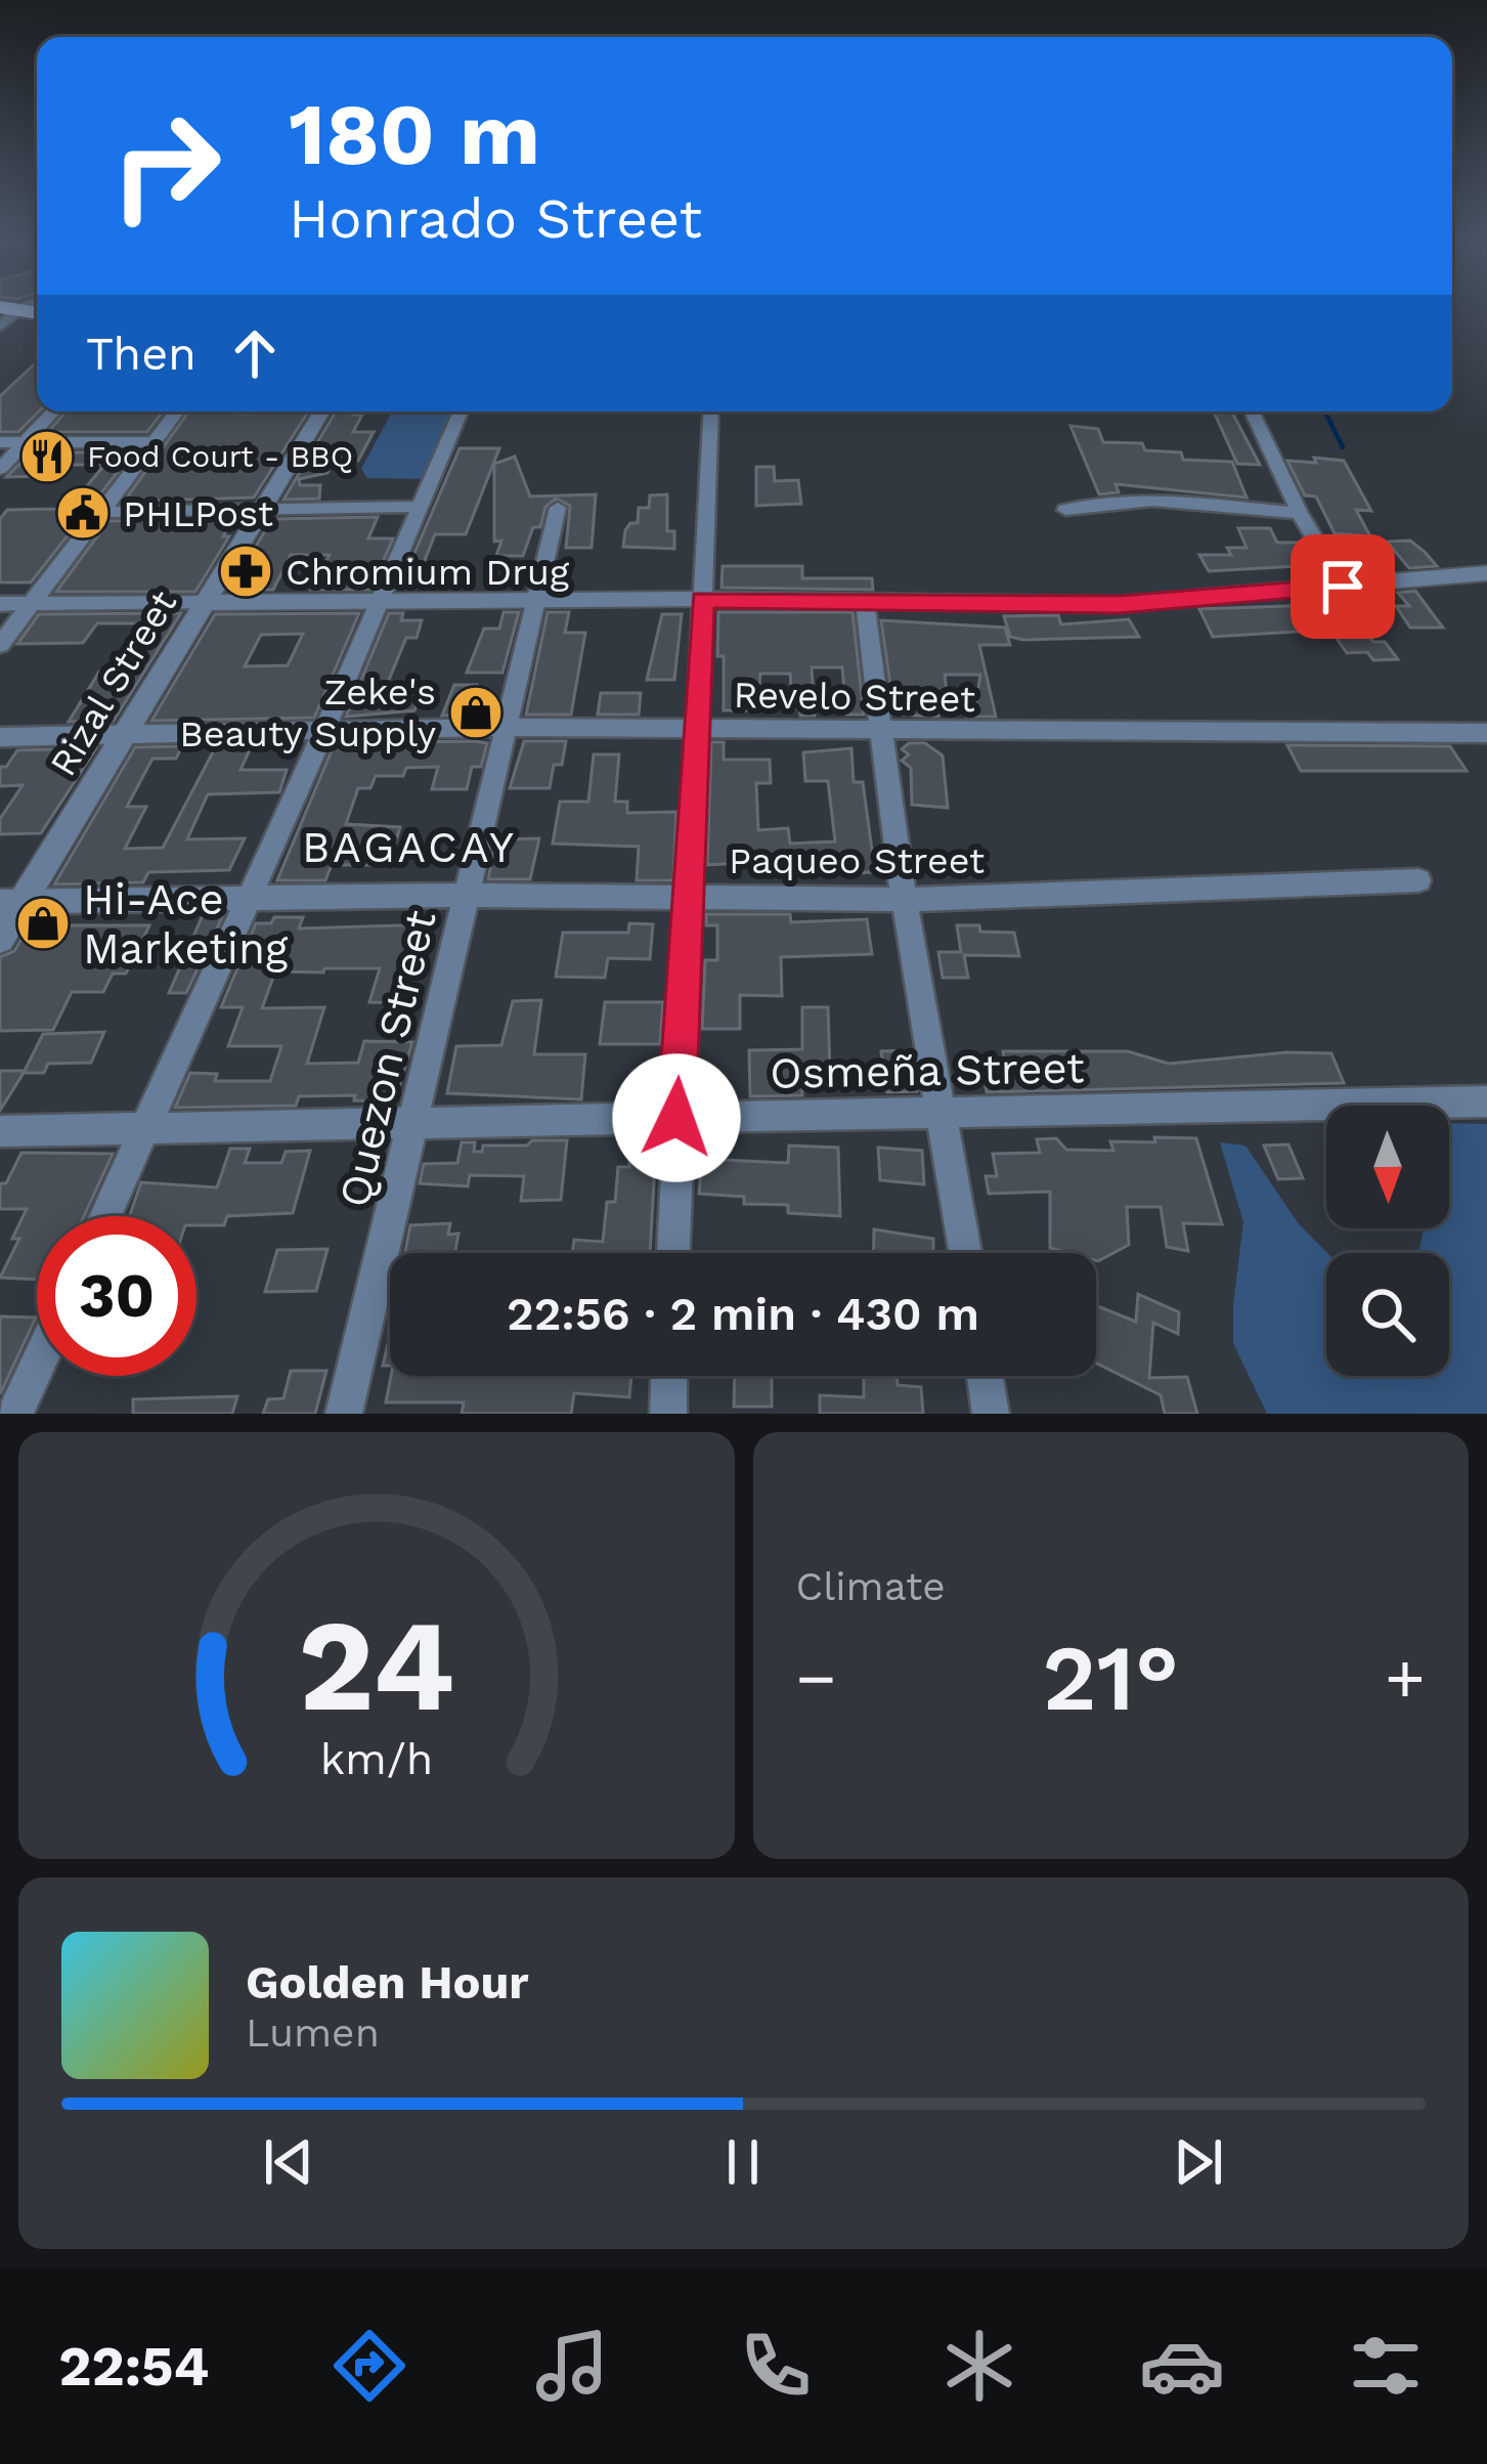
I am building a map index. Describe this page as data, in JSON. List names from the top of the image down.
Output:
{
  "streets": {
    "street": [
      "Rizal Street",
      "Revelo Street",
      "Paqueo Street",
      "Quezon Street",
      "Osmeña Street"
    ]
  },
  "crossings": [
    ["Rizal Street", "Revelo Street"],
    ["Rizal Street", "Paqueo Street"],
    ["Revelo Street", "Quezon Street"],
    ["Paqueo Street", "Quezon Street"],
    ["Quezon Street", "Osmeña Street"]
  ],
  "districts": ["BAGACAY"],
  "places": {
    "restaurant": ["Food Court - BBQ"],
    "public building": ["PHLPost"],
    "pharmacy": ["Chromium Drug"],
    "shop": ["Zeke's Beauty Supply", "Hi-Ace Marketing"]
  },
  "north": "bottom",
  "page": {
    "turn": ["180 m", "Honrado Street"],
    "then": "Then",
    "limit": "30",
    "trip": "22:56 · 2 min · 430 m",
    "tile": "Climate",
    "heat": ["−", "21°", "+"],
    "song": ["Golden Hour", "Lumen"],
    "tabs": "22:54",
    "gauge": ["24", "km/h"]
  }
}
